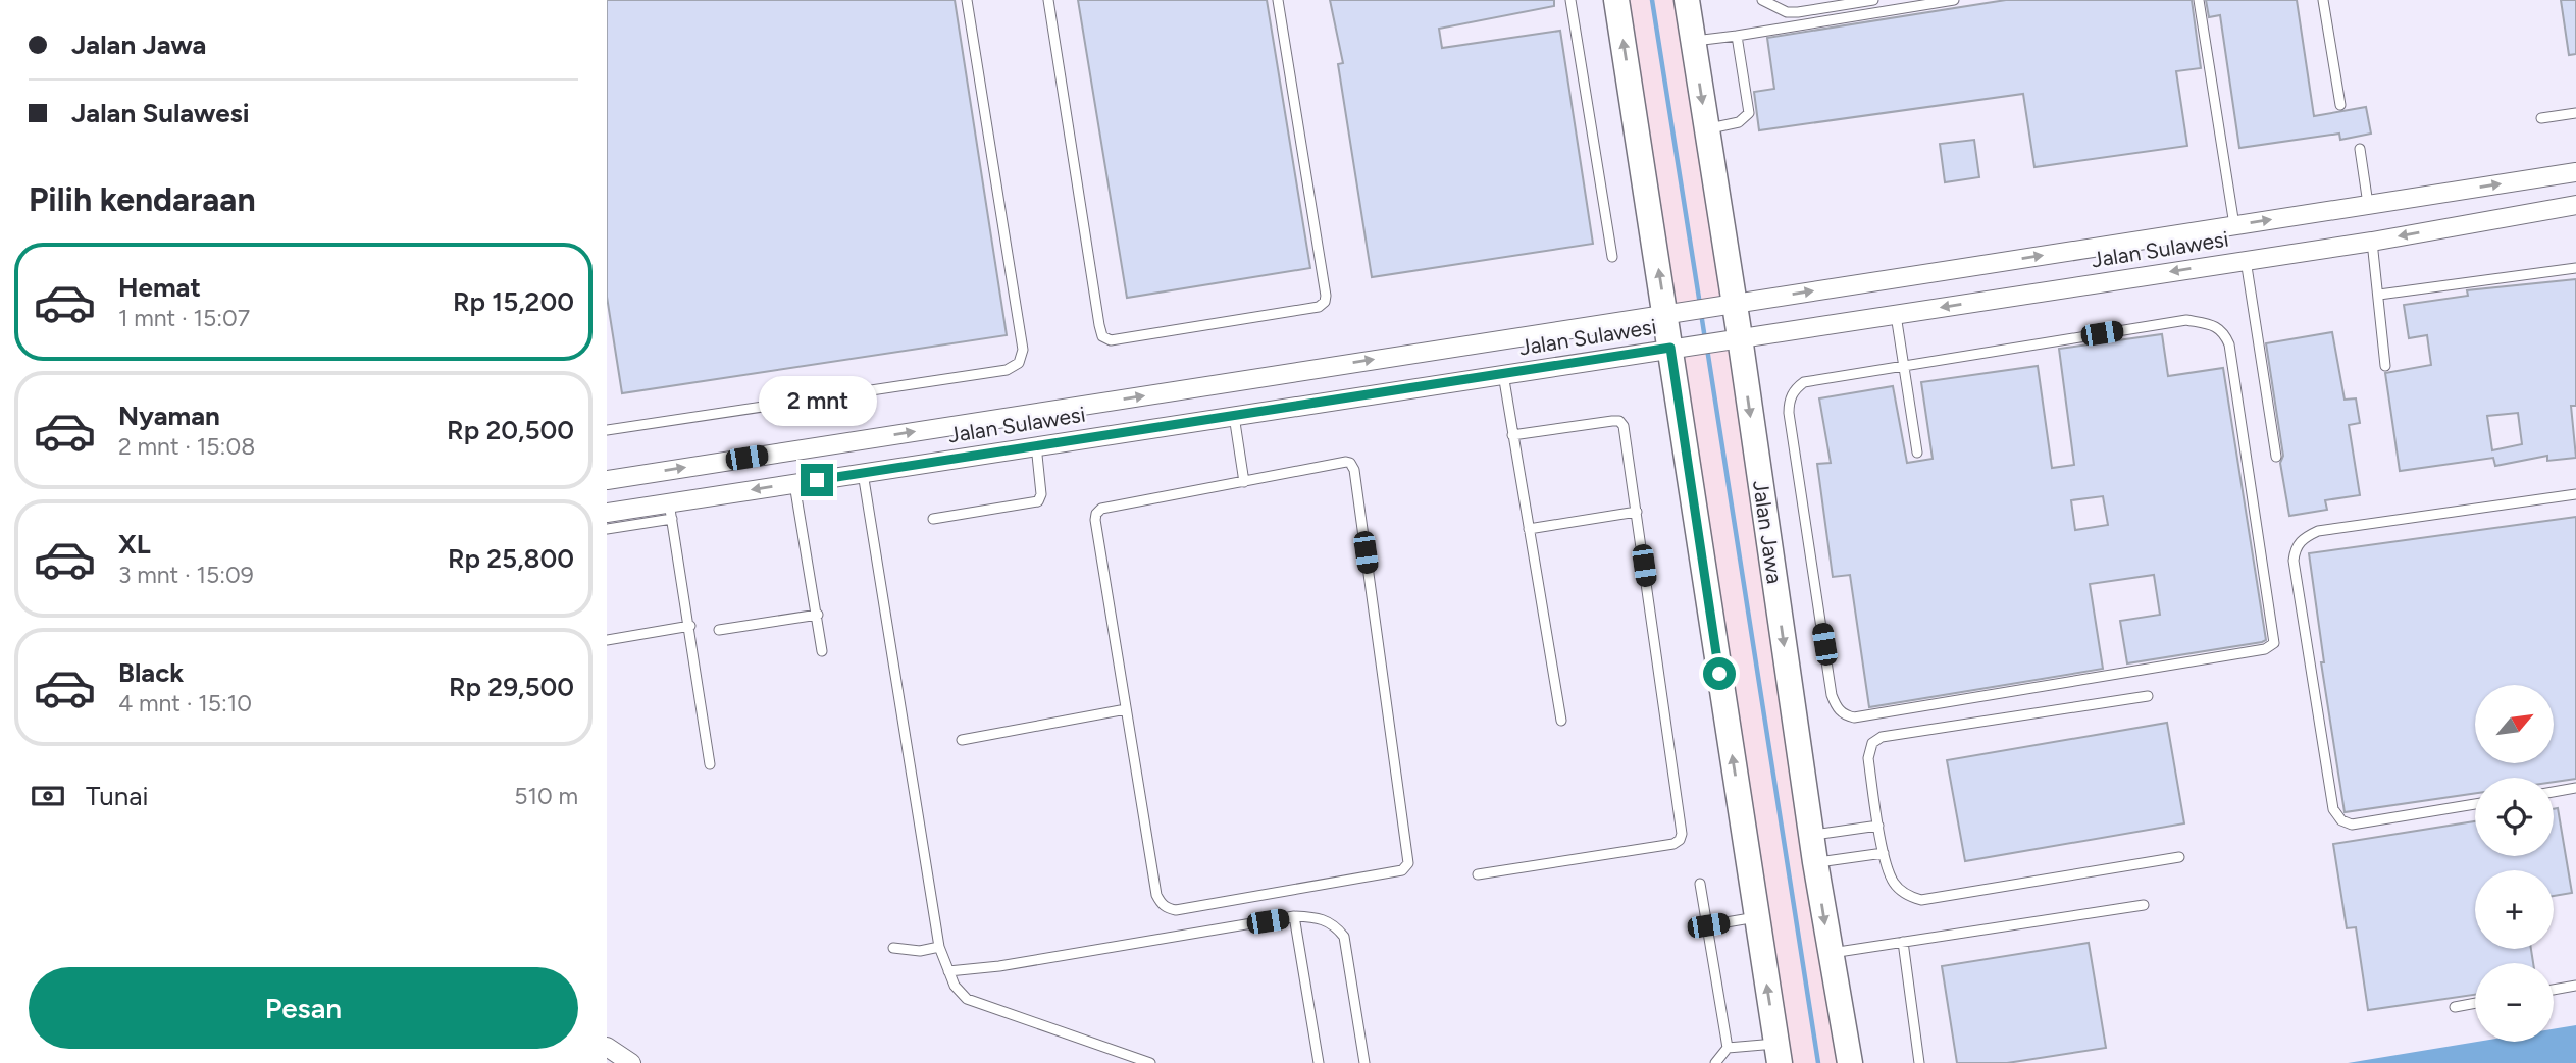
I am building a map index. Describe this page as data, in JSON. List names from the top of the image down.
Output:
{
  "streets": {
    "street": ["Jalan Sulawesi", "Jalan Jawa"]
  },
  "crossings": [
    ["Jalan Sulawesi", "Jalan Jawa"]
  ],
  "north": "top right",
  "page": {
    "banner": ["Jalan Jawa", "Jalan Sulawesi"],
    "heading": "Pilih kendaraan",
    "list": [
      {
        "name": "Hemat",
        "note": "1 mnt · 15:07",
        "value": "Rp 15,200"
      },
      {
        "name": "Nyaman",
        "note": "2 mnt · 15:08",
        "value": "Rp 20,500"
      },
      {
        "name": "XL",
        "note": "3 mnt · 15:09",
        "value": "Rp 25,800"
      },
      {
        "name": "Black",
        "note": "4 mnt · 15:10",
        "value": "Rp 29,500"
      }
    ],
    "bubble": "2 mnt",
    "map_buttons": ["+", "−"],
    "pay": ["Tunai", "510 m"],
    "buttons": "Pesan"
  }
}
